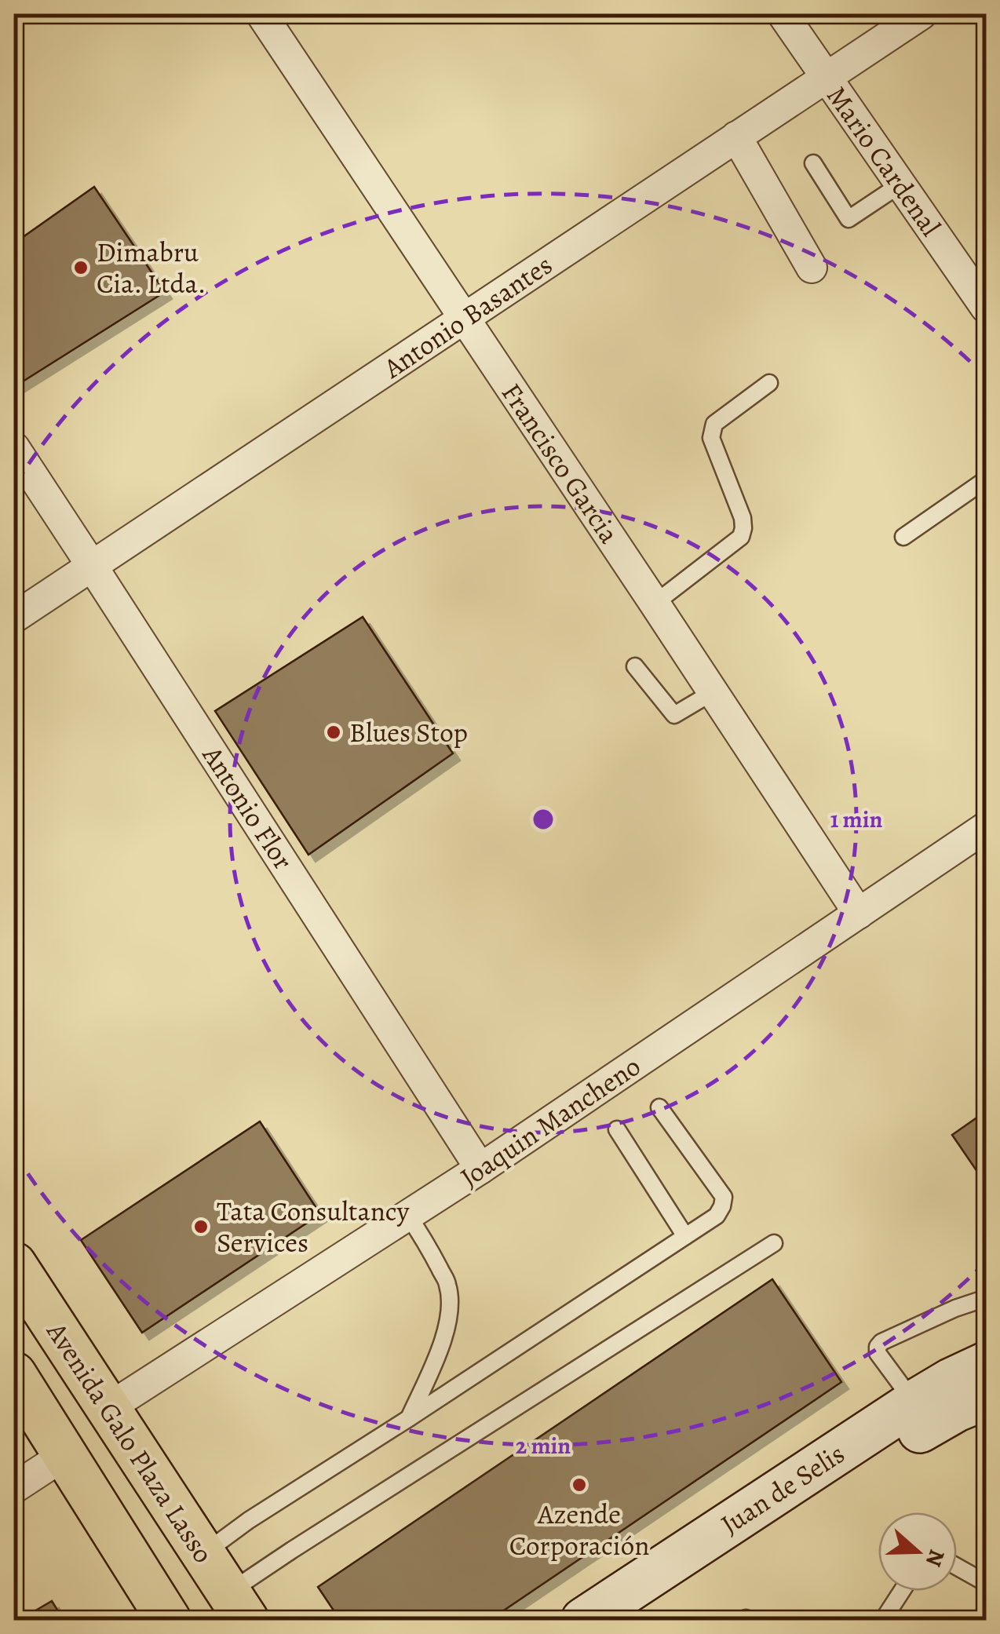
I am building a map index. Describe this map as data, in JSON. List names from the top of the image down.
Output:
{
  "streets": {
    "main road": ["Avenida Galo Plaza Lasso", "Juan de Selis"],
    "street": [
      "Mario Cardenal",
      "Antonio Basantes",
      "Francisco Garcia",
      "Antonio Flor",
      "Joaquin Mancheno"
    ]
  },
  "crossings": [
    ["Mario Cardenal", "Antonio Basantes"],
    ["Antonio Basantes", "Francisco Garcia"],
    ["Antonio Basantes", "Antonio Flor"],
    ["Francisco Garcia", "Joaquin Mancheno"],
    ["Antonio Flor", "Joaquin Mancheno"],
    ["Joaquin Mancheno", "Avenida Galo Plaza Lasso"]
  ],
  "places": [
    "Dimabru Cia. Ltda.",
    "Blues Stop",
    "Tata Consultancy Services",
    "Azende Corporación"
  ],
  "north": "right",
  "rings": ["1 min", "2 min"]
}
